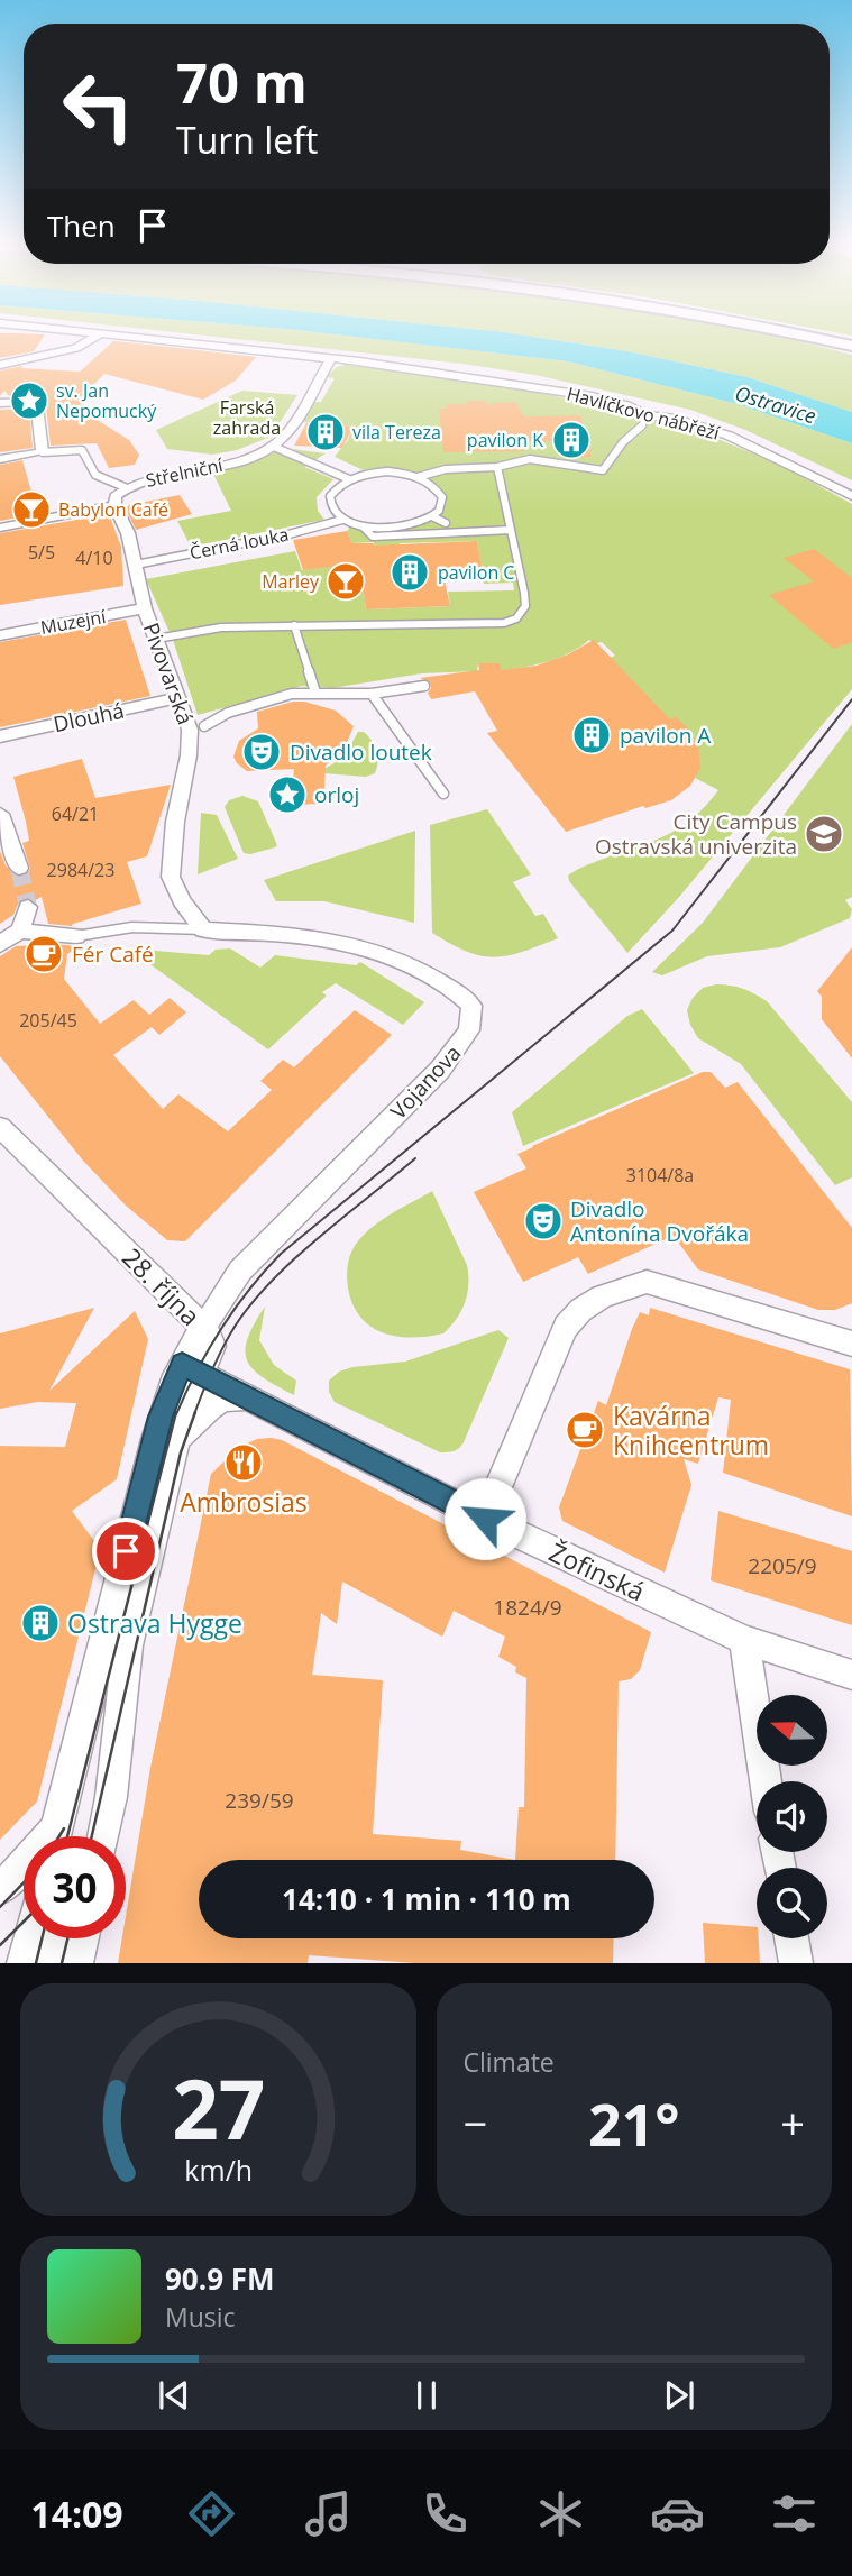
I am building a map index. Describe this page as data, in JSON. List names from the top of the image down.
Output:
{
  "streets": {
    "street": [
      "Havlíčkovo nábřeží",
      "Střelniční",
      "Muzejní",
      "Pivovarská",
      "Dlouhá",
      "Vojanova",
      "28. října",
      "Žofinská"
    ],
    "lane": ["Černá louka"]
  },
  "crossings": [
    ["Střelniční", "Pivovarská"],
    ["Černá louka", "Pivovarská"],
    ["Muzejní", "Pivovarská"],
    ["Pivovarská", "Dlouhá"],
    ["Pivovarská", "Vojanova"],
    ["Vojanova", "28. října"]
  ],
  "water": ["Ostravice"],
  "parks": ["Farská zahrada"],
  "places": {
    "place": ["sv. Jan Nepomucký", "orloj"],
    "building": [
      "vila Tereza",
      "pavilon K",
      "pavilon C",
      "pavilon A",
      "Ostrava Hygge"
    ],
    "bar": ["Babylon Café", "Marley"],
    "theatre": ["Divadlo loutek", "Divadlo Antonína Dvořáka"],
    "school or university": ["City Campus Ostravská univerzita"],
    "cafe": ["Fér Café", "Kavárna Knihcentrum"],
    "restaurant": ["Ambrosias"]
  },
  "house_numbers": [
    "5/5",
    "4/10",
    "64/21",
    "2984/23",
    "205/45",
    "3104/8a",
    "2205/9",
    "1824/9",
    "239/59"
  ],
  "north": "left",
  "page": {
    "turn": ["70 m", "Turn left"],
    "then": "Then",
    "limit": "30",
    "trip": "14:10 · 1 min · 110 m",
    "tile": "Climate",
    "heat": ["−", "21°", "+"],
    "song": ["90.9 FM", "Music"],
    "tabs": "14:09",
    "gauge": ["27", "km/h"]
  }
}
